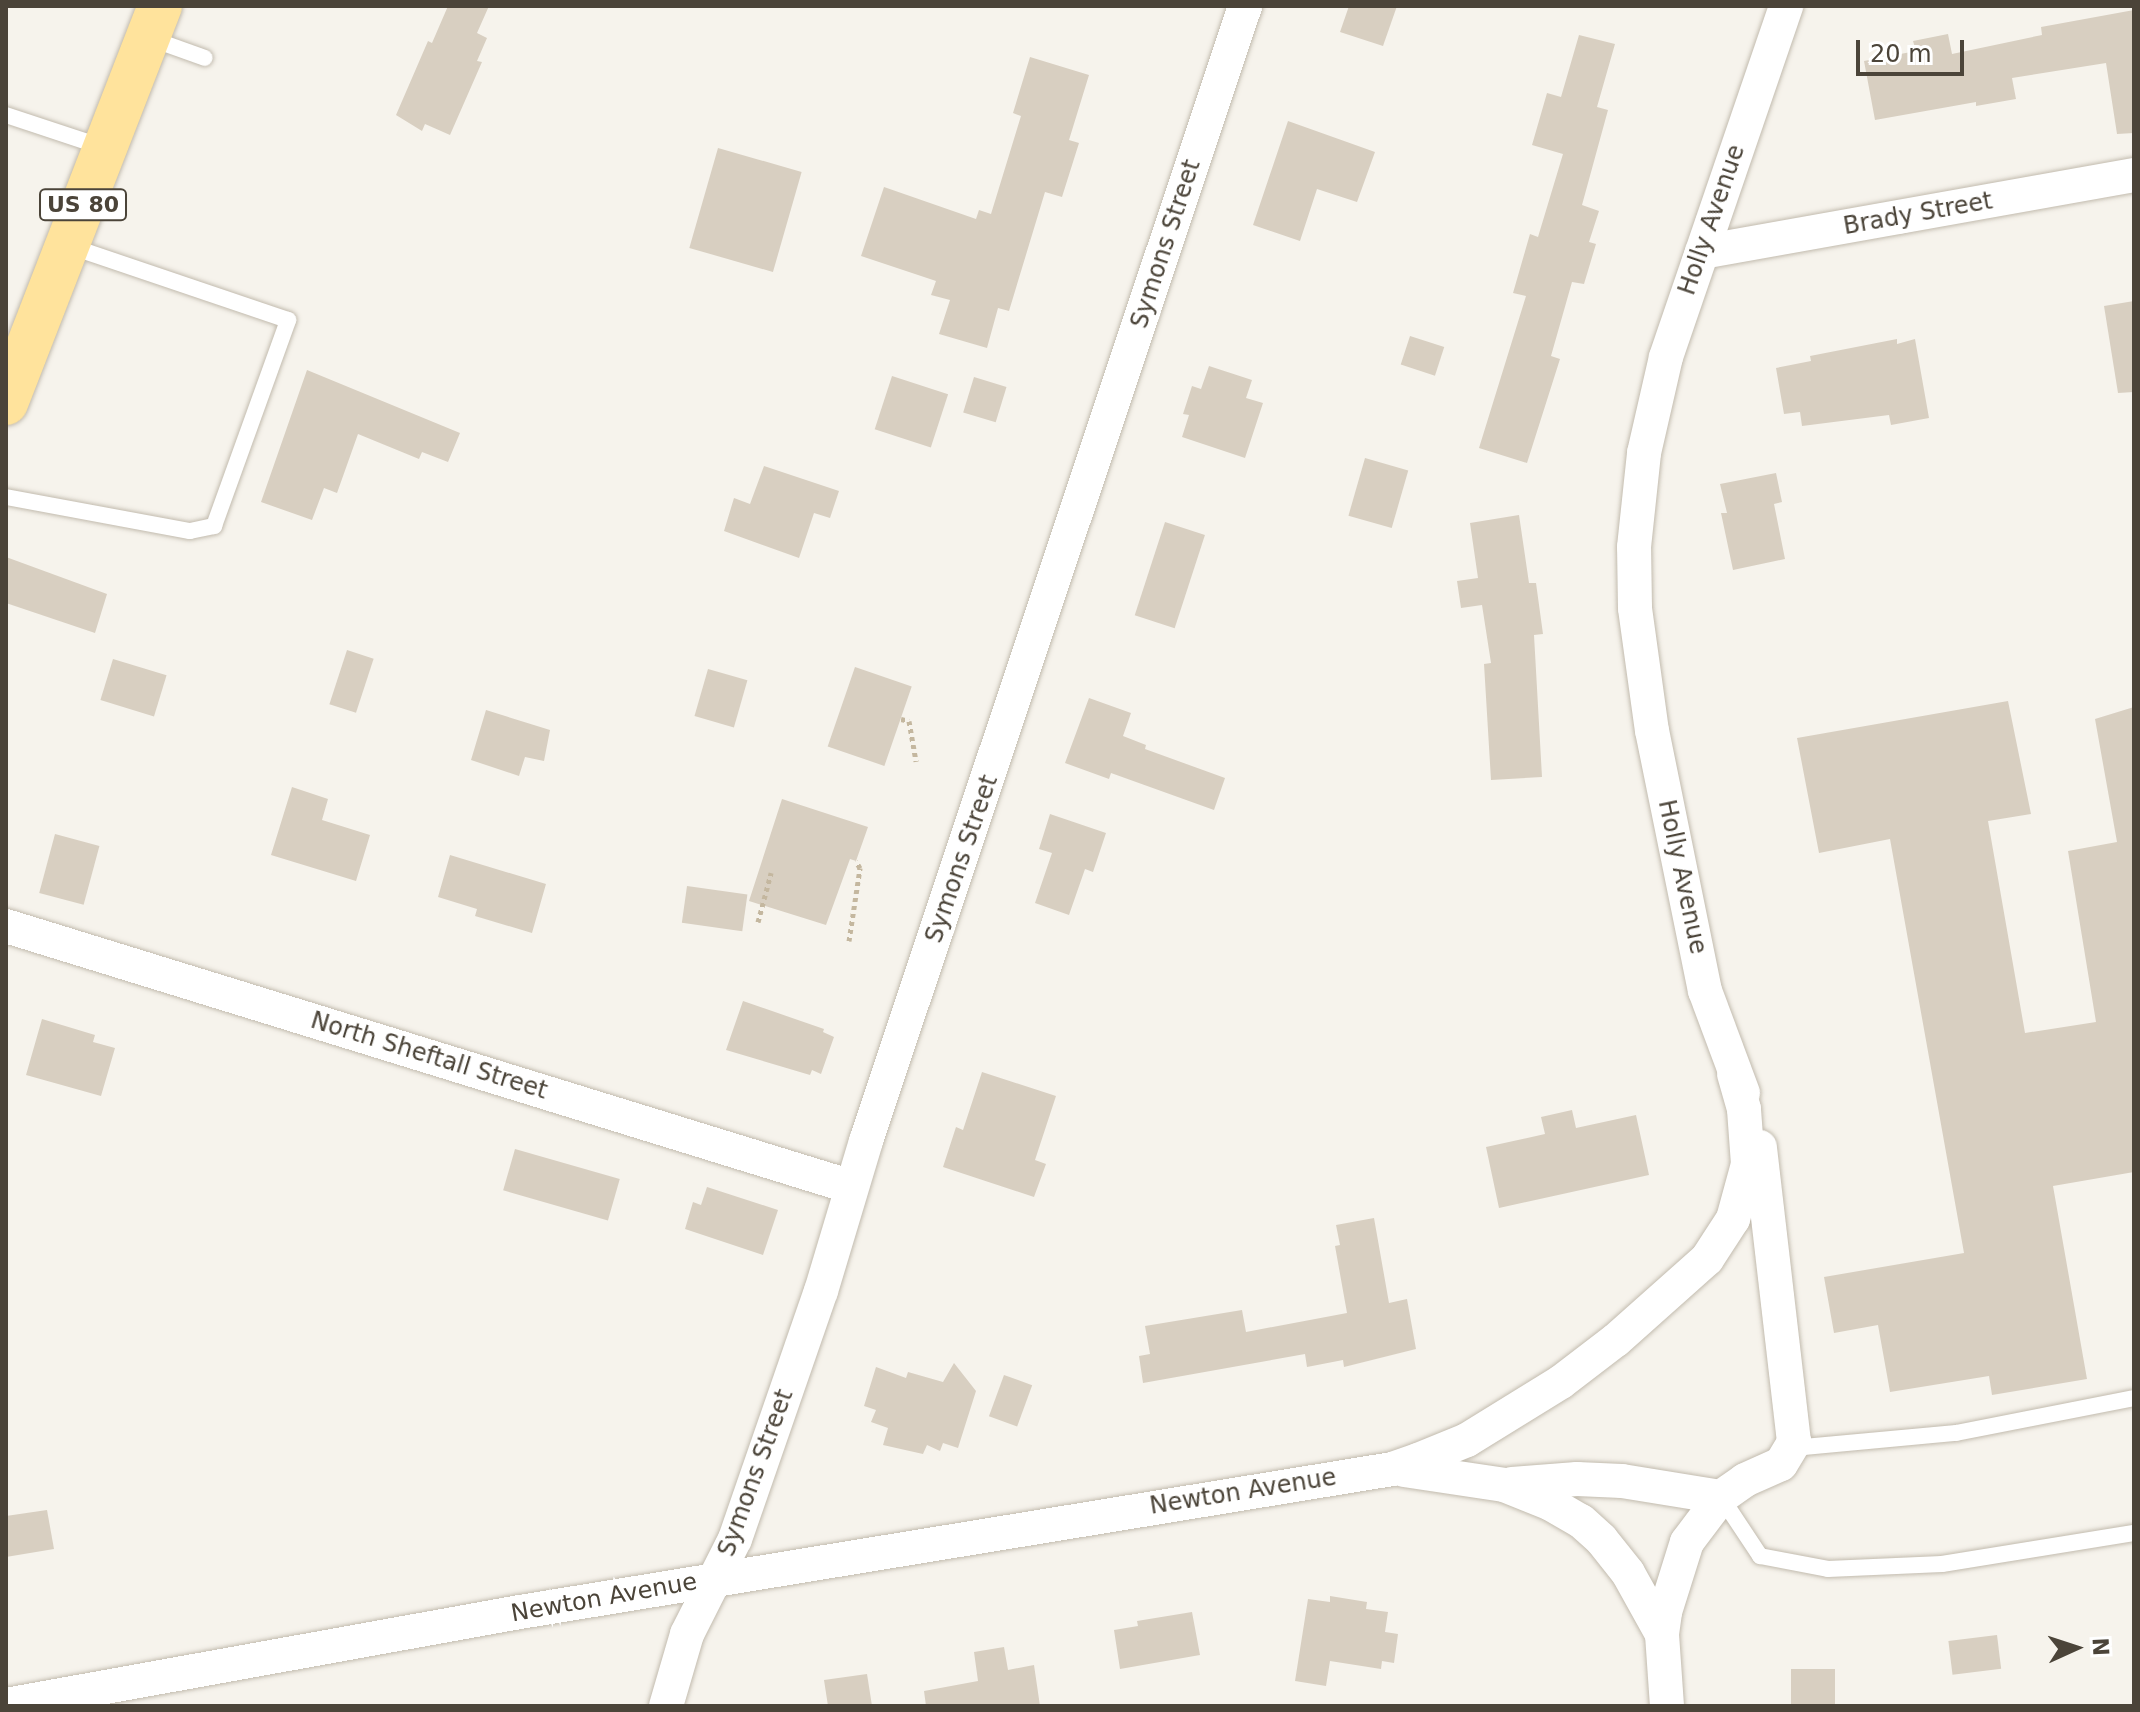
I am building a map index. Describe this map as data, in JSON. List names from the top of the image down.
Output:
{
  "streets": {
    "main road": ["US 80"],
    "street": [
      "Brady Street",
      "Holly Avenue",
      "Symons Street",
      "North Sheftall Street",
      "Newton Avenue"
    ]
  },
  "crossings": [
    ["Brady Street", "Holly Avenue"],
    ["Holly Avenue", "Newton Avenue"],
    ["Symons Street", "North Sheftall Street"],
    ["Symons Street", "Newton Avenue"]
  ],
  "scale_bar": "20 m",
  "north": "right"
}
